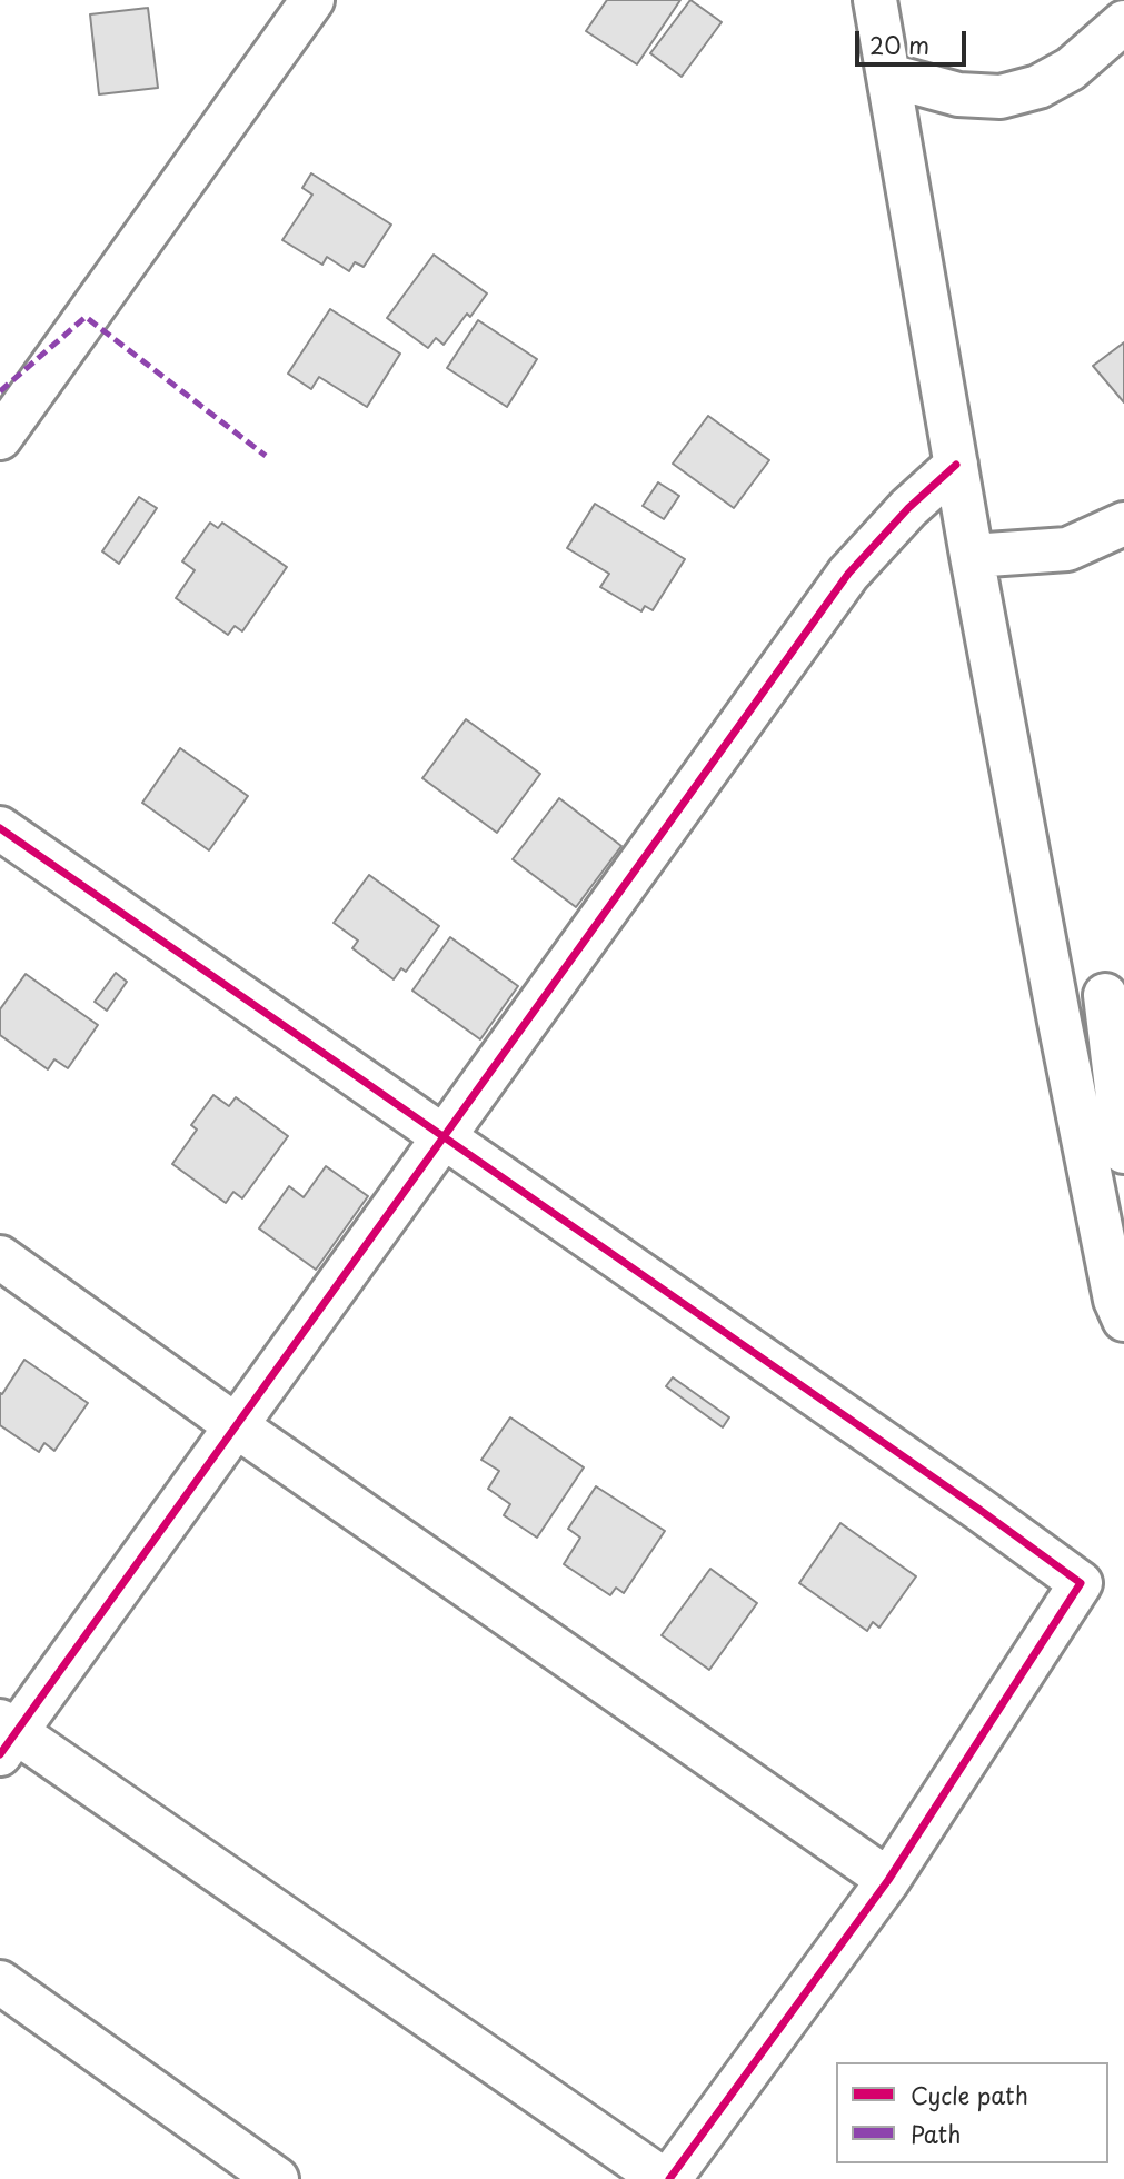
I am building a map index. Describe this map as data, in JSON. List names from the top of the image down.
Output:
{
  "legend": ["Cycle path", "Path"],
  "scale_bar": "20 m"
}
